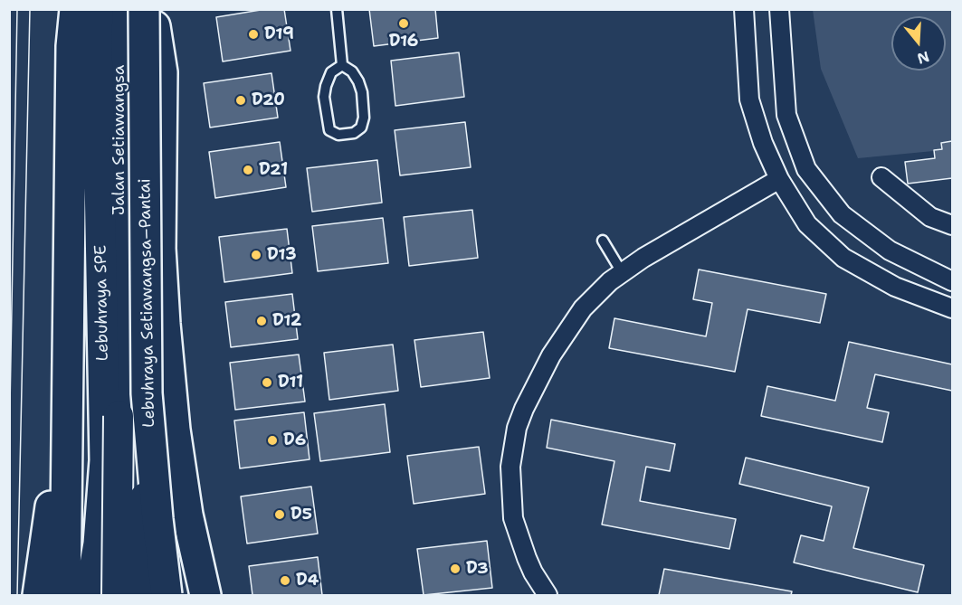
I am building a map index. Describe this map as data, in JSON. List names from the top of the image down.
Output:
{
  "streets": {
    "highway": ["Lebuhraya SPE", "Lebuhraya Setiawangsa–Pantai"],
    "main road": ["Jalan Setiawangsa"]
  },
  "crossings": [
    ["Jalan Setiawangsa", "Lebuhraya Setiawangsa–Pantai"]
  ],
  "places": [
    "D16",
    "D19",
    "D20",
    "D21",
    "D13",
    "D12",
    "D11",
    "D6",
    "D5",
    "D3",
    "D4"
  ],
  "north": "bottom"
}
